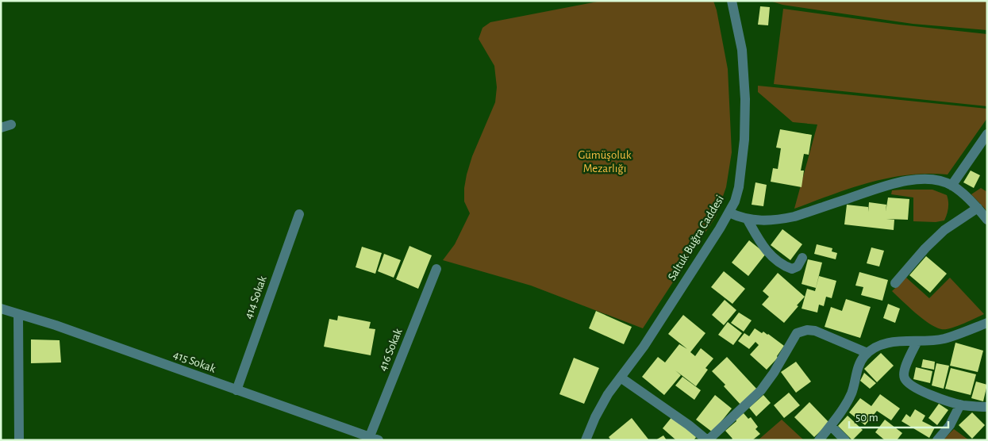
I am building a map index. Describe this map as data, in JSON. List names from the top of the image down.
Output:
{
  "streets": {
    "street": [
      "Saltuk Buğra Caddesi",
      "414 Sokak",
      "416 Sokak",
      "415 Sokak"
    ]
  },
  "crossings": [
    ["414 Sokak", "415 Sokak"],
    ["416 Sokak", "415 Sokak"]
  ],
  "parks": ["Gümüşoluk Mezarlığı"],
  "scale_bar": "50 m"
}
